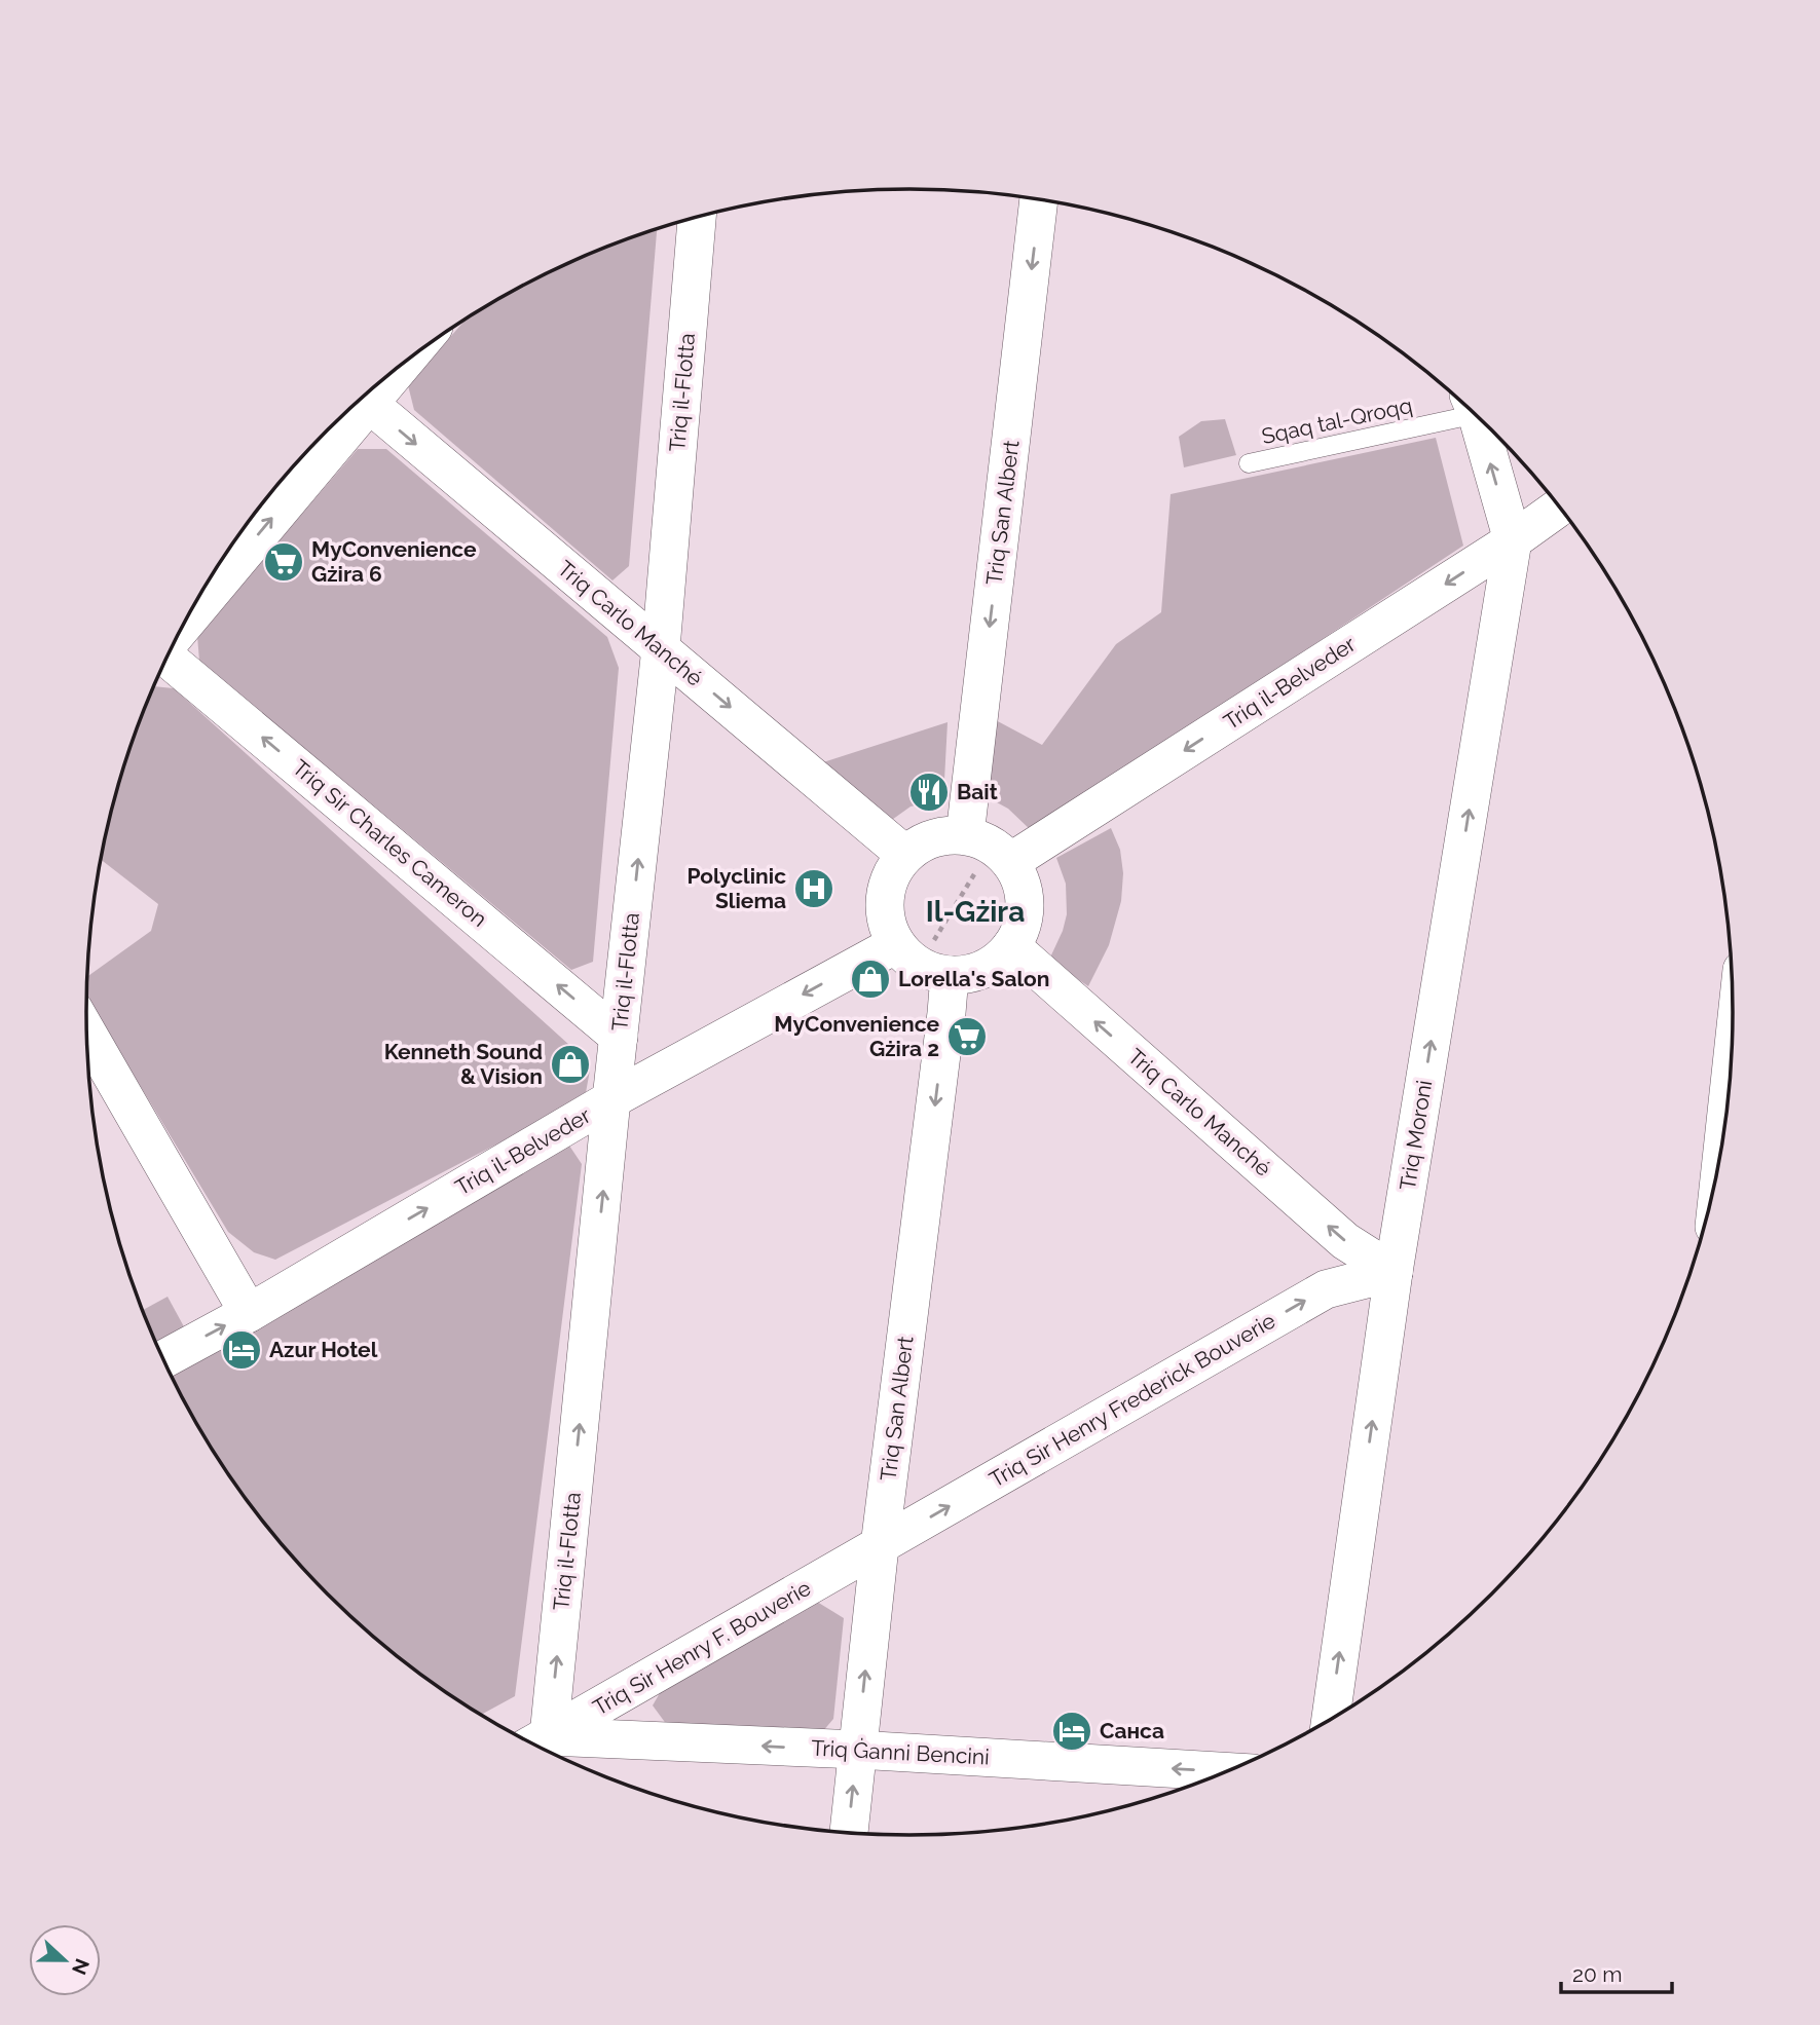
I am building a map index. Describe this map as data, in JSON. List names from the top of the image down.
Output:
{
  "streets": {
    "street": [
      "Triq il-Flotta",
      "Triq San Albert",
      "Triq Carlo Manché",
      "Triq il-Belveder",
      "Triq Sir Charles Cameron",
      "Triq Moroni",
      "Triq Sir Henry Frederick Bouverie",
      "Triq Sir Henry F. Bouverie",
      "Triq Ġanni Bencini"
    ],
    "lane": ["Sqaq tal-Qroqq"]
  },
  "crossings": [
    ["Triq il-Flotta", "Triq Carlo Manché"],
    ["Triq il-Flotta", "Triq il-Belveder"],
    ["Triq il-Flotta", "Triq Sir Charles Cameron"],
    ["Triq il-Flotta", "Triq Sir Henry F. Bouverie"],
    ["Triq il-Flotta", "Triq Ġanni Bencini"],
    ["Triq San Albert", "Triq il-Belveder"],
    ["Triq San Albert", "Triq Sir Henry Frederick Bouverie"],
    ["Triq San Albert", "Triq Sir Henry F. Bouverie"],
    ["Triq San Albert", "Triq Ġanni Bencini"],
    ["Triq Carlo Manché", "Triq il-Belveder"],
    ["Triq Carlo Manché", "Triq Moroni"],
    ["Triq Carlo Manché", "Triq Sir Henry Frederick Bouverie"],
    ["Triq il-Belveder", "Triq Moroni"],
    ["Triq Moroni", "Triq Sir Henry Frederick Bouverie"],
    ["Triq Sir Henry Frederick Bouverie", "Triq Sir Henry F. Bouverie"],
    ["Triq Sir Henry F. Bouverie", "Triq Ġanni Bencini"]
  ],
  "one_way": [
    "Triq il-Flotta",
    "Triq Sir Charles Cameron",
    "Triq Moroni",
    "Triq Sir Henry Frederick Bouverie",
    "Triq Ġanni Bencini"
  ],
  "districts": ["Il-Gżira"],
  "places": {
    "supermarket": ["MyConvenience Gżira 6", "MyConvenience Gżira 2"],
    "restaurant": ["Bait"],
    "hospital": ["Polyclinic Sliema"],
    "shop": ["Lorella's Salon", "Kenneth Sound & Vision"],
    "hotel": ["Azur Hotel", "Санса"]
  },
  "scale_bar": "20 m",
  "north": "right"
}
